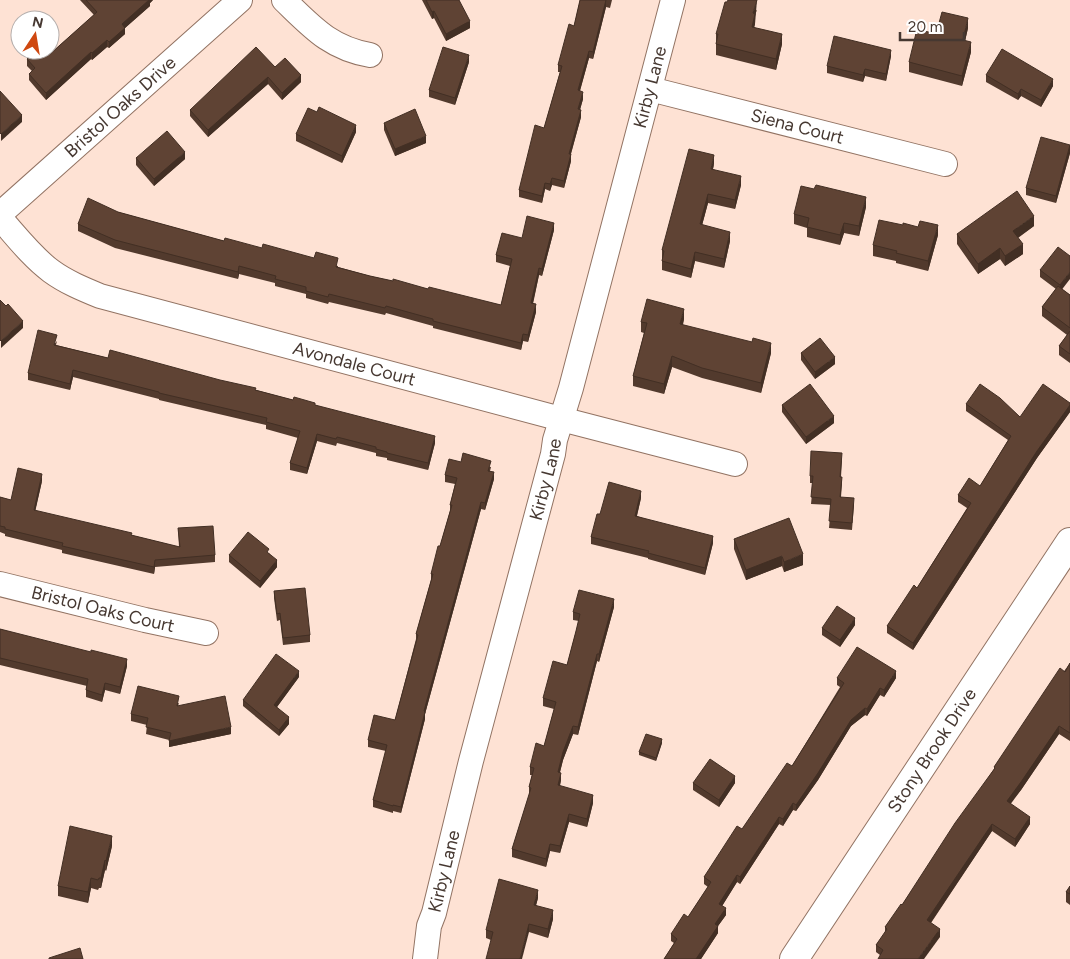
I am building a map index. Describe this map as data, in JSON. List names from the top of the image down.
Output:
{
  "streets": {
    "street": [
      "Kirby Lane",
      "Bristol Oaks Drive",
      "Siena Court",
      "Avondale Court",
      "Bristol Oaks Court",
      "Stony Brook Drive"
    ]
  },
  "crossings": [
    ["Kirby Lane", "Siena Court"],
    ["Kirby Lane", "Avondale Court"]
  ],
  "scale_bar": "20 m",
  "north": "top"
}
